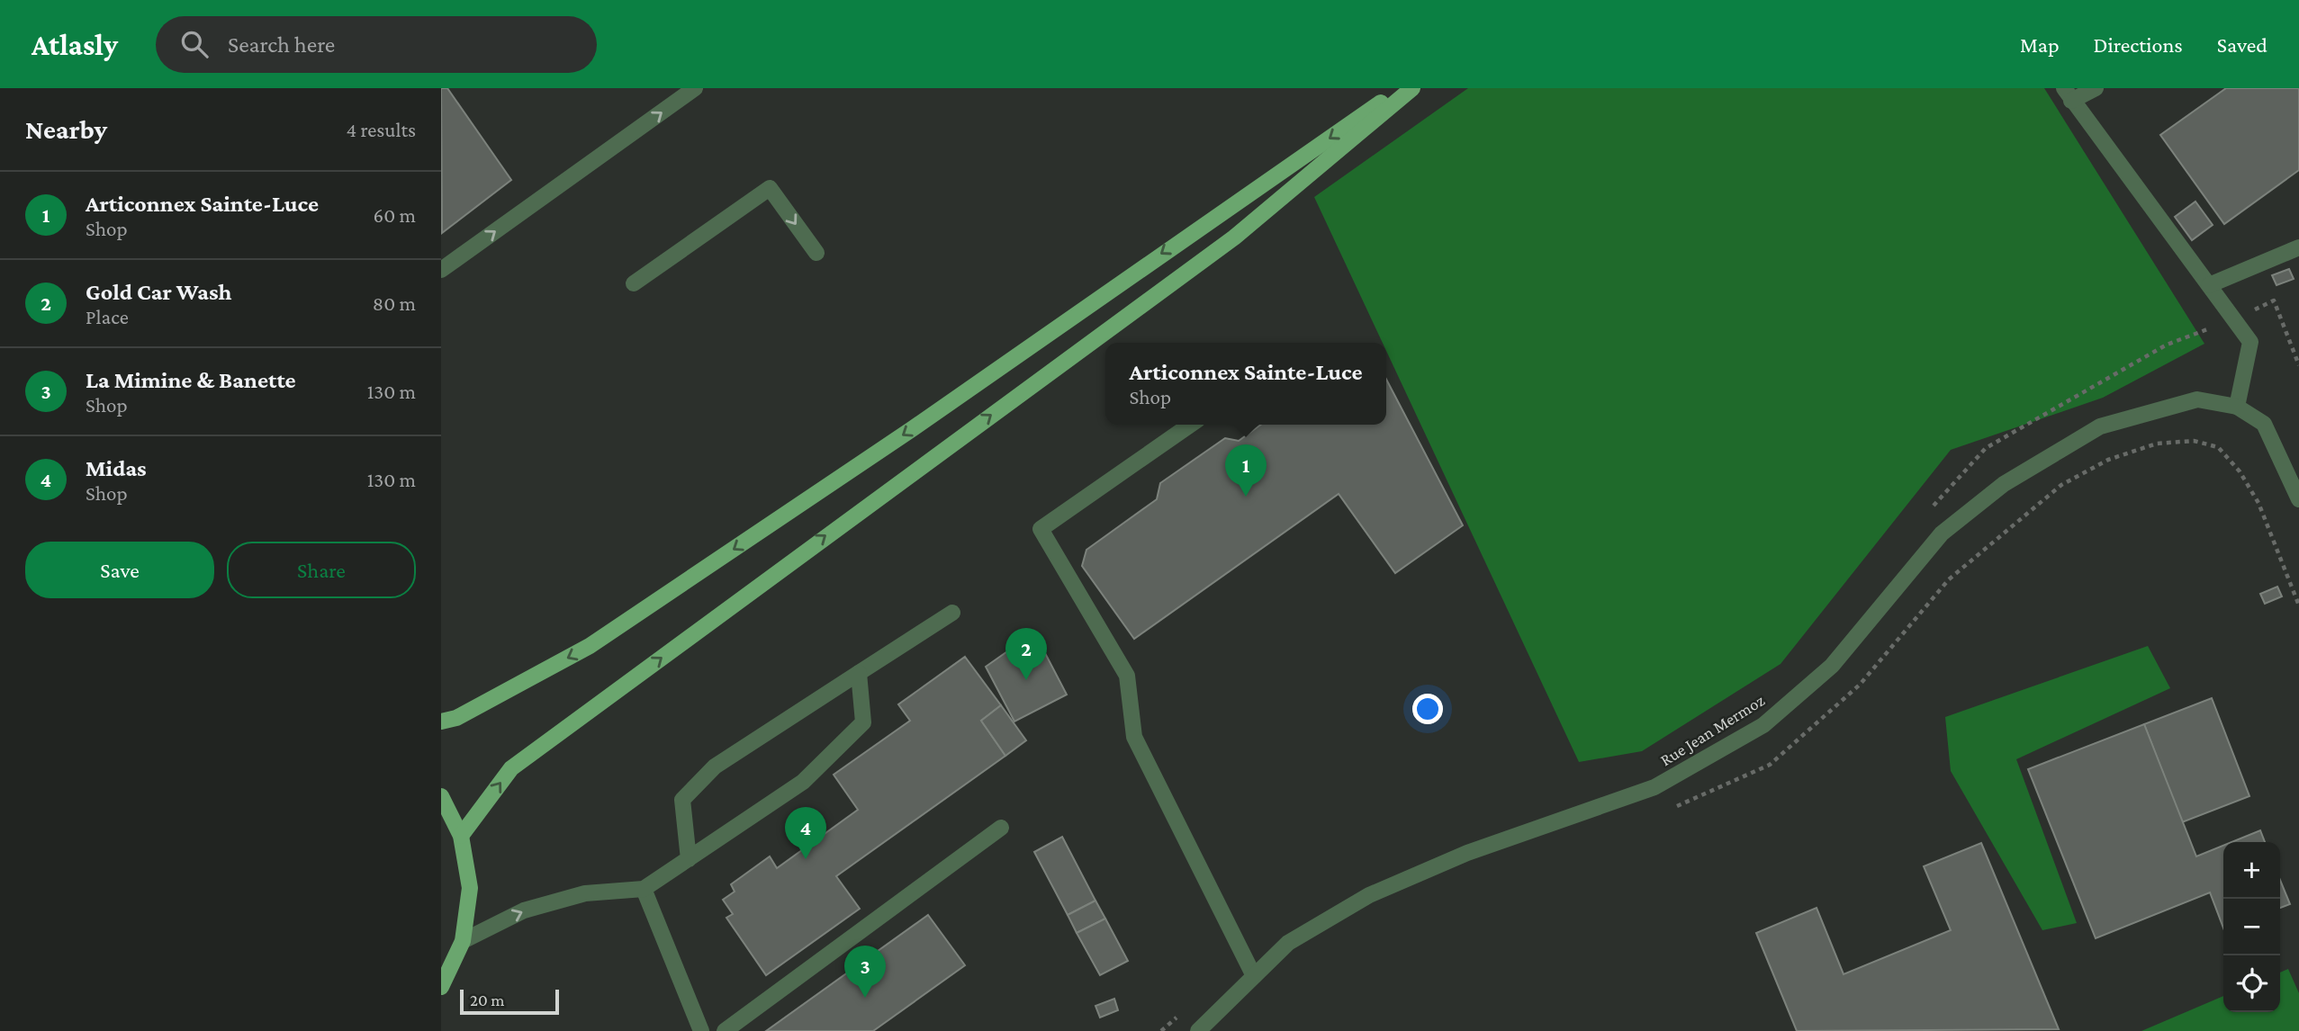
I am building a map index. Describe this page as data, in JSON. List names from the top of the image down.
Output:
{
  "streets": {
    "street": ["Rue Jean Mermoz"]
  },
  "scale_bar": "20 m",
  "page": {
    "header": "Atlasly",
    "search": "Search here",
    "nav": ["Map", "Directions", "Saved"],
    "heading": ["Nearby", "4 results"],
    "list": [
      {
        "mark": "1",
        "name": "Articonnex Sainte-Luce",
        "note": "Shop",
        "value": "60 m"
      },
      {
        "mark": "2",
        "name": "Gold Car Wash",
        "note": "Place",
        "value": "80 m"
      },
      {
        "mark": "3",
        "name": "La Mimine & Banette",
        "note": "Shop",
        "value": "130 m"
      },
      {
        "mark": "4",
        "name": "Midas",
        "note": "Shop",
        "value": "130 m"
      }
    ],
    "popup": ["Articonnex Sainte-Luce", "Shop"],
    "pins": [
      "1",
      "2",
      "4",
      "3"
    ],
    "buttons": ["Save", "Share"],
    "map_buttons": ["+", "−"],
    "scale": "20 m"
  }
}
